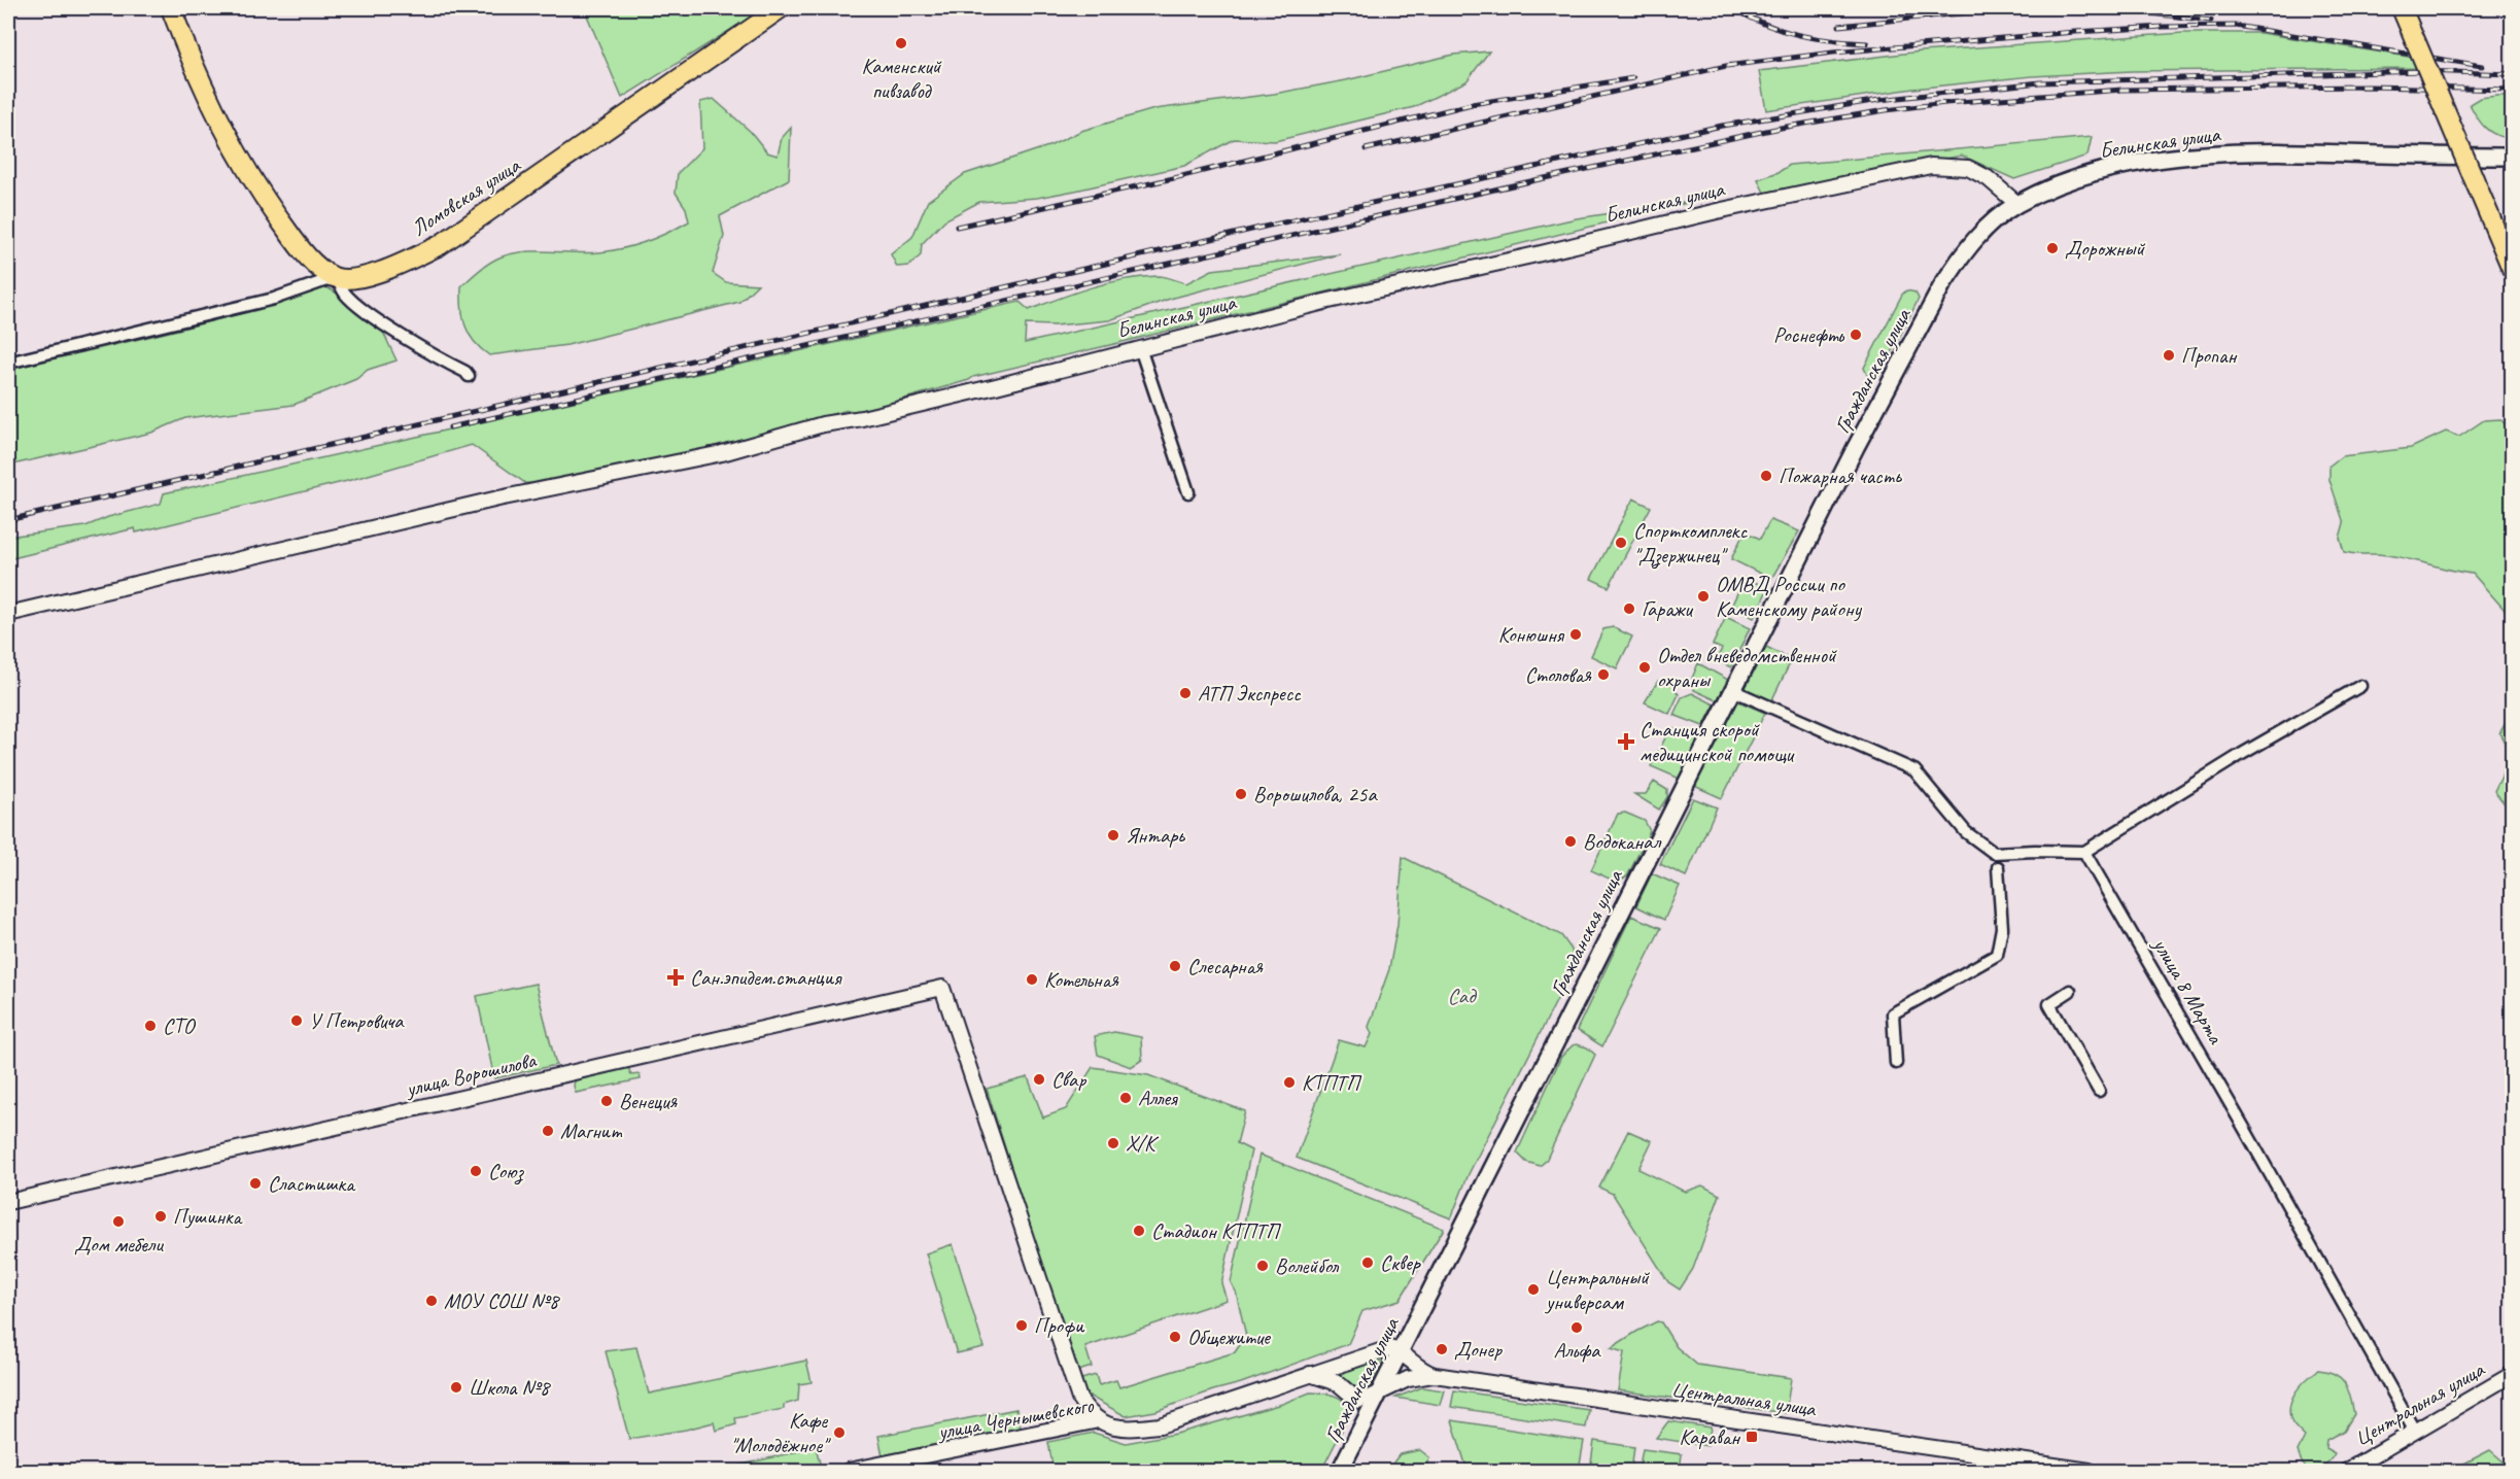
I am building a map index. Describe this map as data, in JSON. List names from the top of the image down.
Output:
{
  "streets": {
    "main road": ["Белинская улица", "Ломовская улица", "Гражданская улица"],
    "street": [
      "улица 8 Марта",
      "улица Ворошилова",
      "Центральная улица",
      "улица Чернышевского"
    ]
  },
  "crossings": [
    ["Белинская улица", "Гражданская улица"],
    ["Гражданская улица", "Центральная улица"],
    ["Гражданская улица", "улица Чернышевского"],
    ["улица 8 Марта", "Центральная улица"],
    ["улица Ворошилова", "улица Чернышевского"],
    ["Центральная улица", "улица Чернышевского"]
  ],
  "parks": ["Сад"],
  "places": {
    "other": [
      "Каменский пивзавод",
      "Дорожный",
      "Роснефть",
      "Пропан",
      "Пожарная часть",
      "Спорткомплекс \"Дзержинец\"",
      "ОМВД России по Каменскому району",
      "Гаражи",
      "Конюшня",
      "Отдел вневедомственной охраны",
      "Столовая",
      "АТП Экспресс",
      "Ворошилова, 25а",
      "Янтарь",
      "Водоканал",
      "Слесарная",
      "Котельная",
      "У Петровича",
      "СТО",
      "Свар",
      "КТПТП",
      "Аллея",
      "Венеция",
      "Магнит",
      "Х/К",
      "Союз",
      "Сластишка",
      "Пушинка",
      "Дом мебели",
      "Стадион КТПТП",
      "Сквер",
      "Волейбол",
      "Центральный универсам",
      "МОУ СОШ №8",
      "Профи",
      "Альфа",
      "Общежитие",
      "Донер",
      "Школа №8",
      "Кафе \"Молодёжное\""
    ],
    "health": ["Станция скорой медицинской помощи", "Сан.эпидем.станция"],
    "transit": ["Караван"]
  }
}
